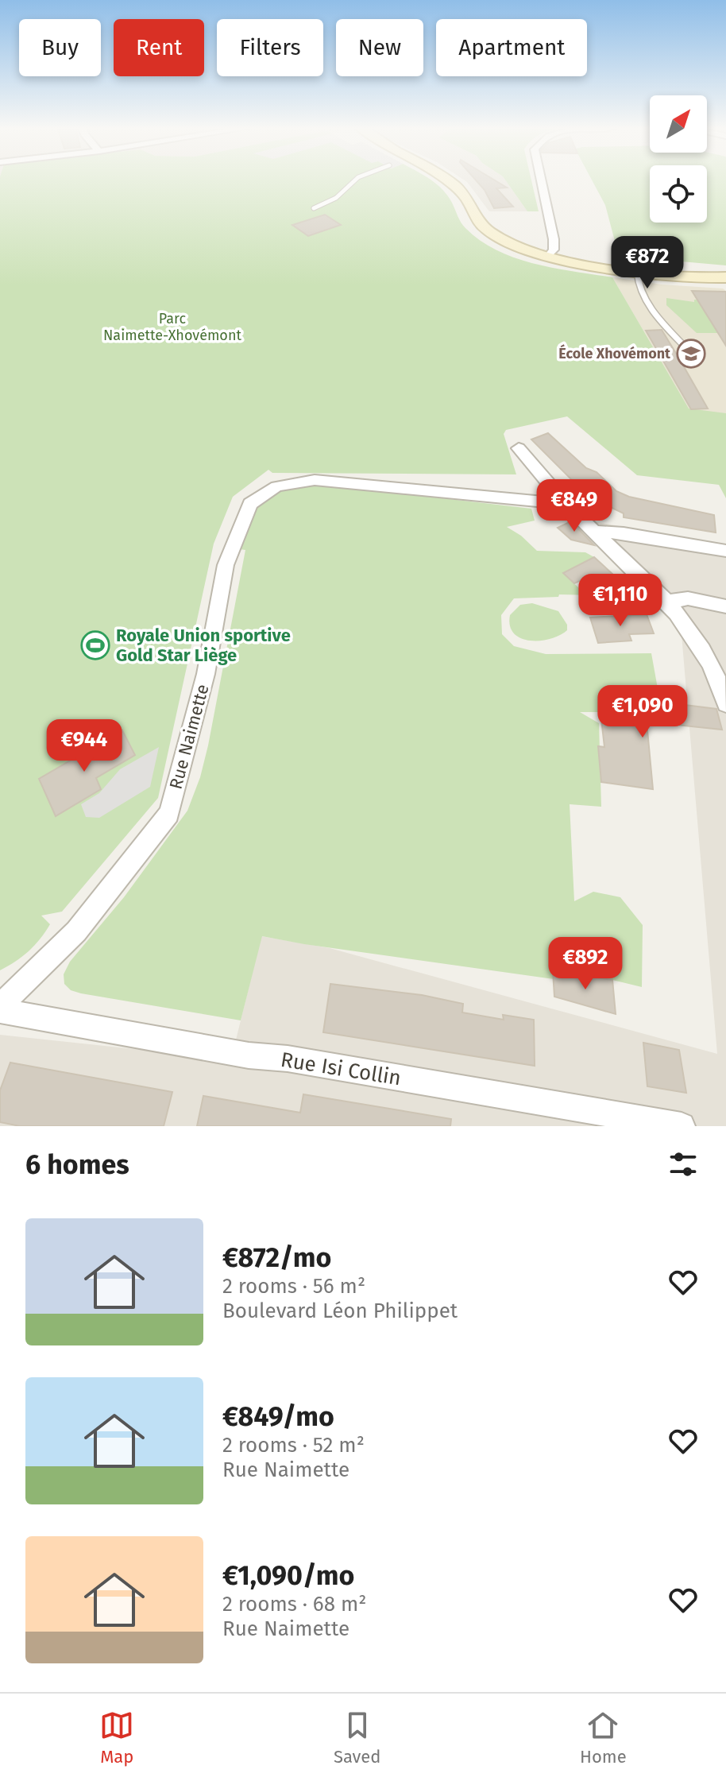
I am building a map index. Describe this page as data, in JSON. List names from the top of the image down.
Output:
{
  "streets": {
    "street": ["Rue Naimette", "Rue Isi Collin"]
  },
  "crossings": [
    ["Rue Naimette", "Rue Isi Collin"]
  ],
  "parks": ["Parc Naimette-Xhovémont"],
  "places": {
    "school or university": ["École Xhovémont"],
    "sports": ["Royale Union sportive Gold Star Liège"]
  },
  "north": "top right",
  "page": {
    "chip": [
      "Buy",
      "Rent",
      "Filters",
      "New",
      "Apartment"
    ],
    "price": [
      "€872",
      "€849",
      "€1,110",
      "€1,090",
      "€944",
      "€892"
    ],
    "heading": "6 homes",
    "list": [
      {
        "name": "€872/mo",
        "note": "2 rooms · 56 m² · Boulevard Léon Philippet"
      },
      {
        "name": "€849/mo",
        "note": "2 rooms · 52 m² · Rue Naimette"
      },
      {
        "name": "€1,090/mo",
        "note": "2 rooms · 68 m² · Rue Naimette"
      }
    ],
    "tabs": ["Map", "Saved", "Home"]
  }
}
